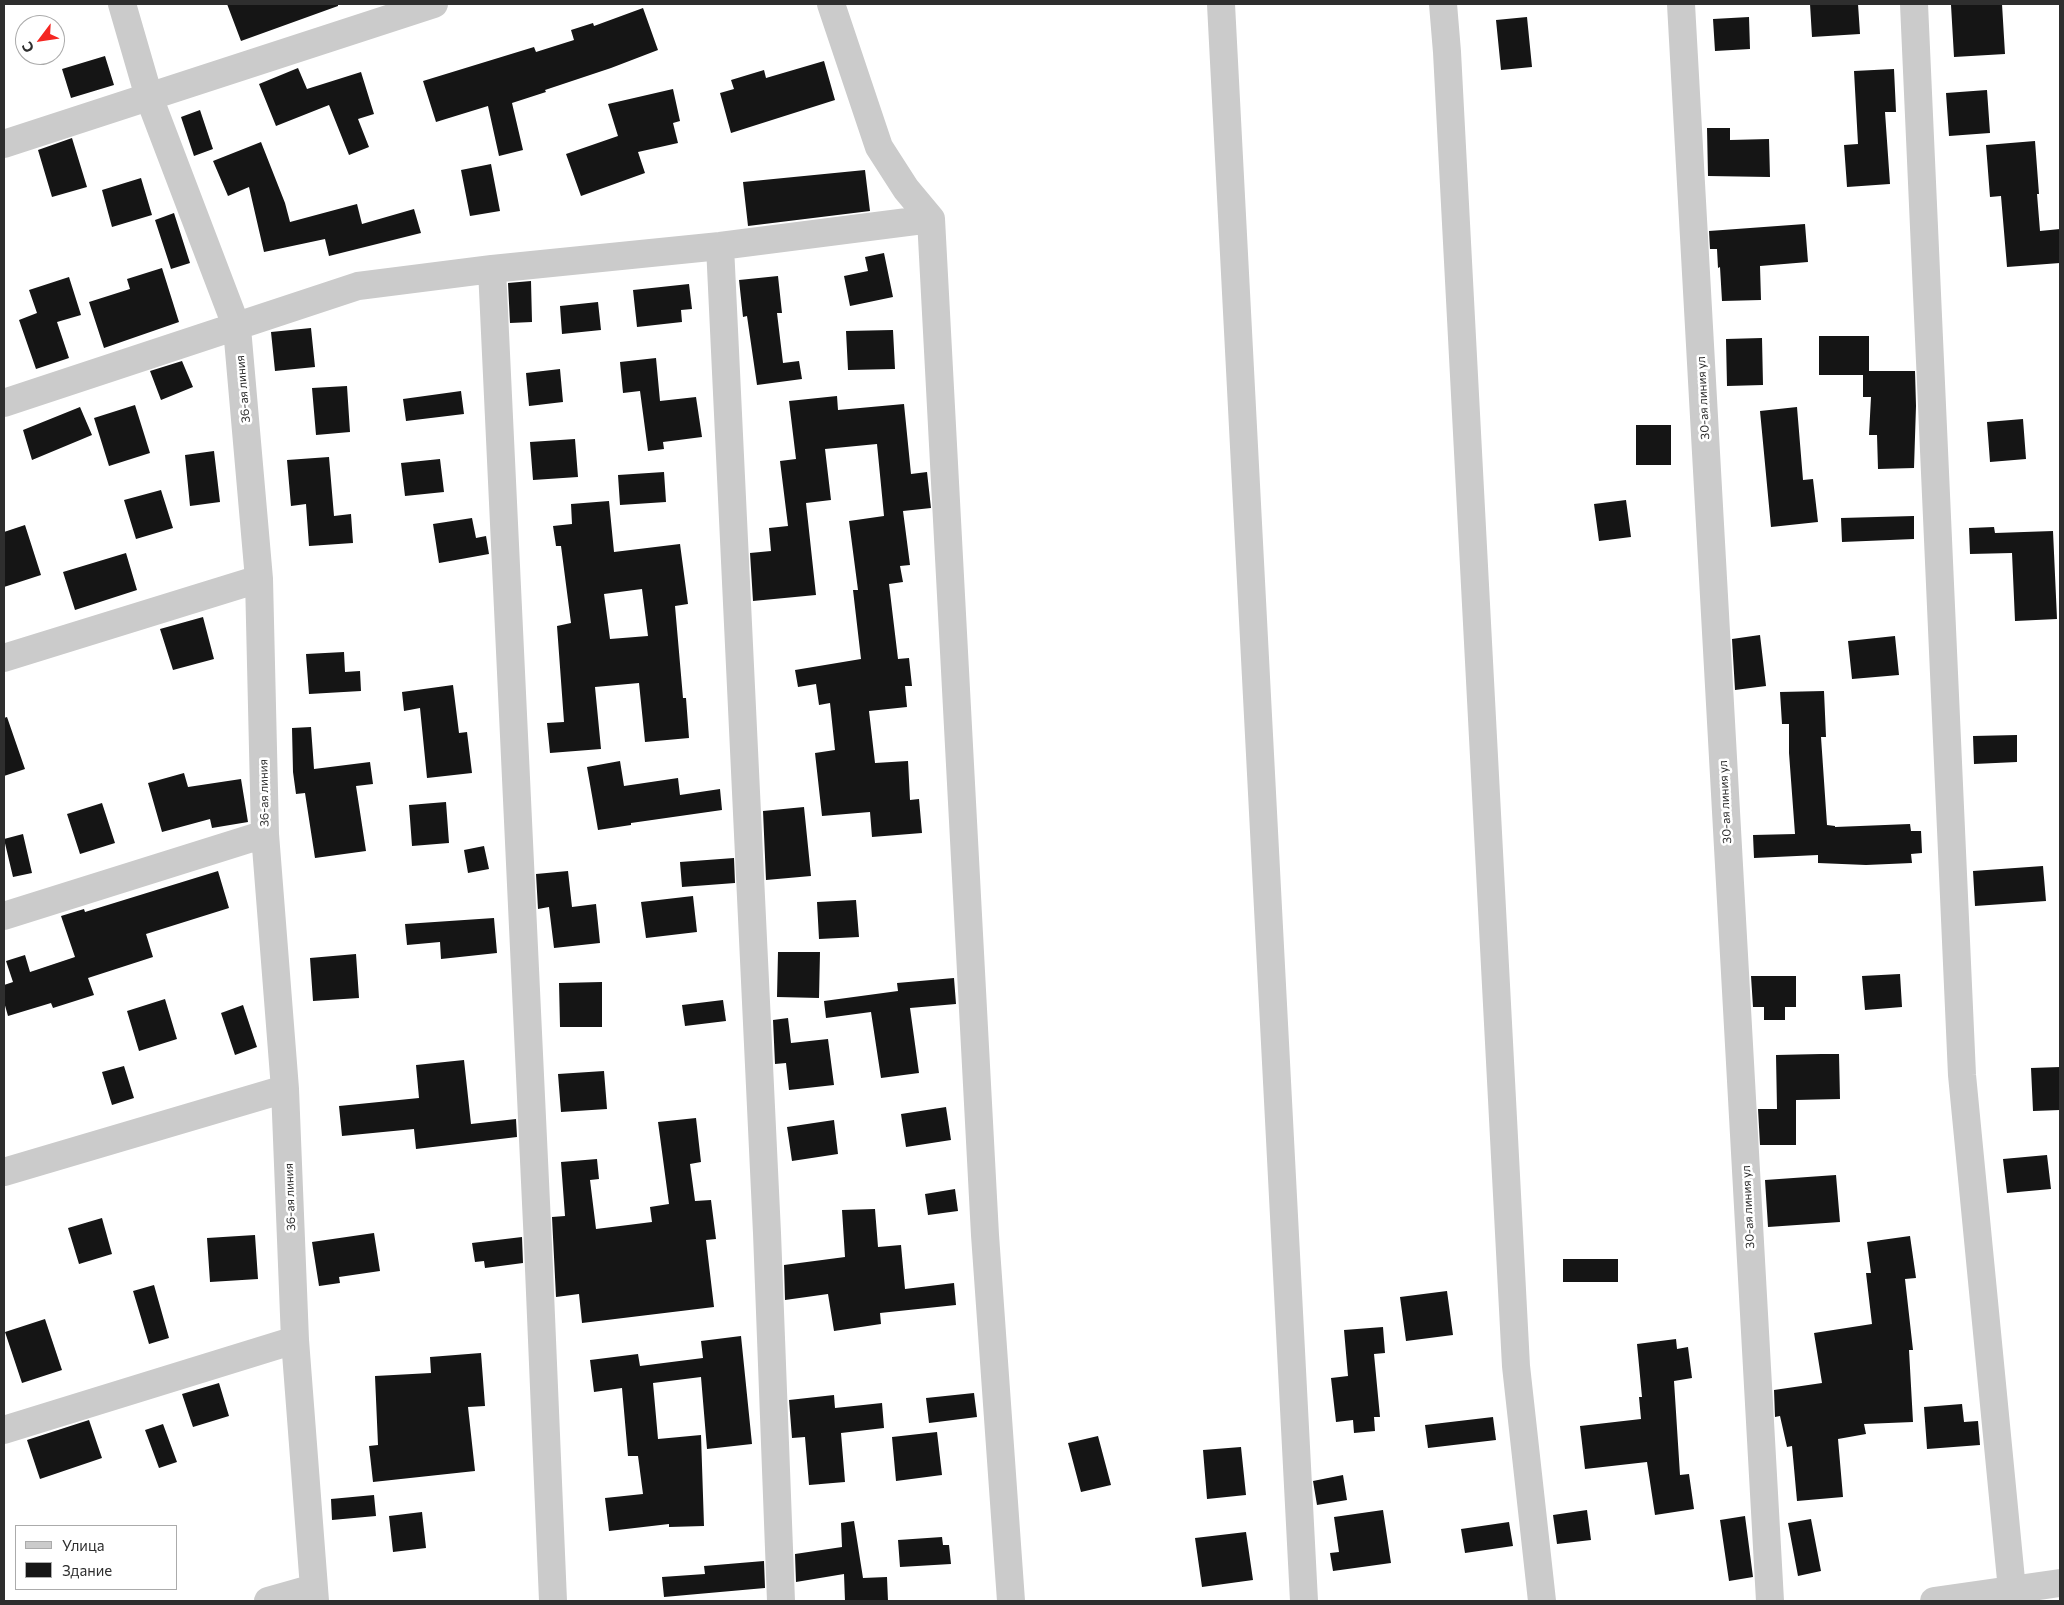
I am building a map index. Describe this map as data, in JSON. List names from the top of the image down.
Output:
{
  "streets": {
    "street": ["36-ая линия", "30-ая линия ул"]
  },
  "legend": ["Улица", "Здание"],
  "north": "bottom left"
}
